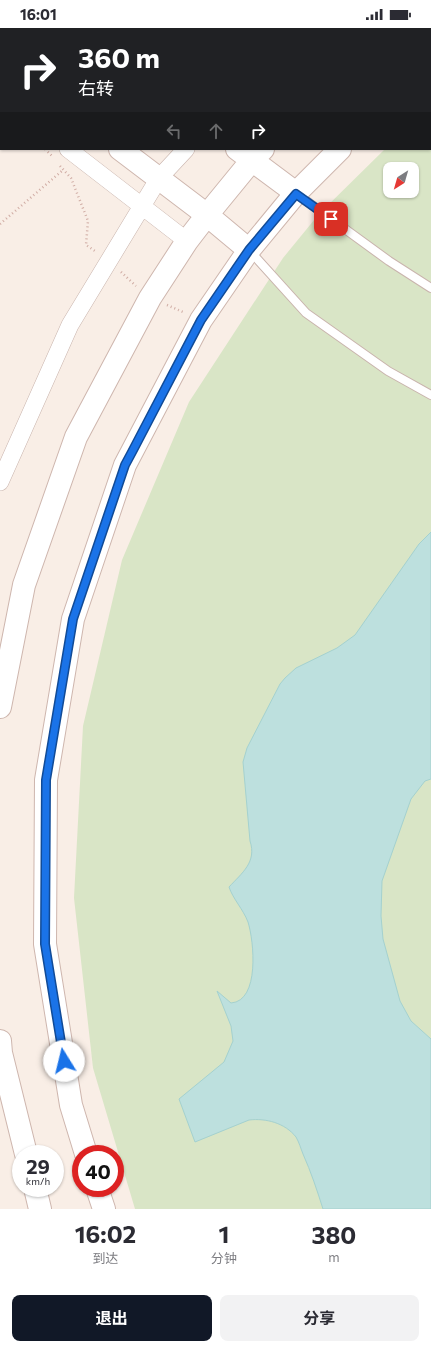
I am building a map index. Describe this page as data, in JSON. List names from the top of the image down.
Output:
{
  "north": "bottom left",
  "page": {
    "status": "16:01",
    "turn": ["360 m", "右转"],
    "speed": "29 km/h",
    "limit": "40",
    "eta": [
      "16:02",
      "到达",
      "1",
      "分钟",
      "380",
      "m"
    ],
    "buttons": ["退出", "分享"]
  }
}
